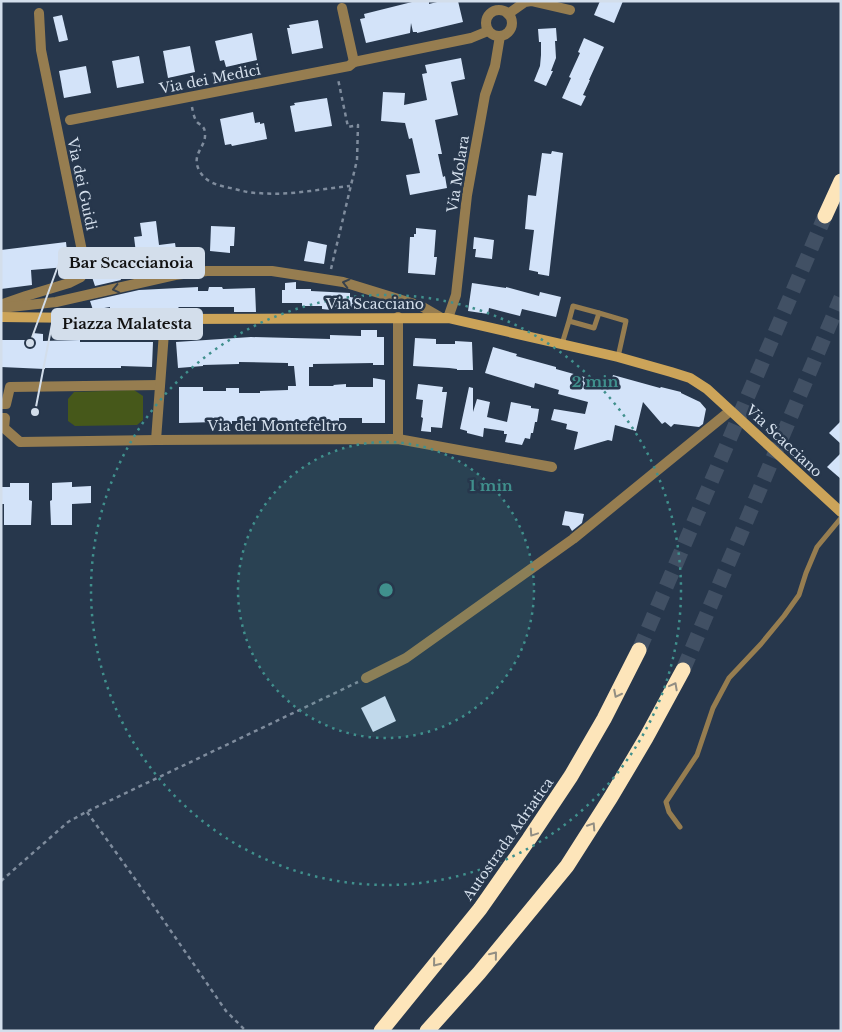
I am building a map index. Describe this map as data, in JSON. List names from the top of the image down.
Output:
{
  "streets": {
    "highway": ["Autostrada Adriatica"],
    "street": [
      "Via dei Medici",
      "Via Molara",
      "Via dei Guidi",
      "Via Scacciano",
      "Via dei Montefeltro"
    ]
  },
  "crossings": [
    ["Via dei Medici", "Via Molara"],
    ["Via Molara", "Via Scacciano"]
  ],
  "places": ["Bar Scaccianoia", "Piazza Malatesta"],
  "rings": ["2 min", "1 min"]
}
